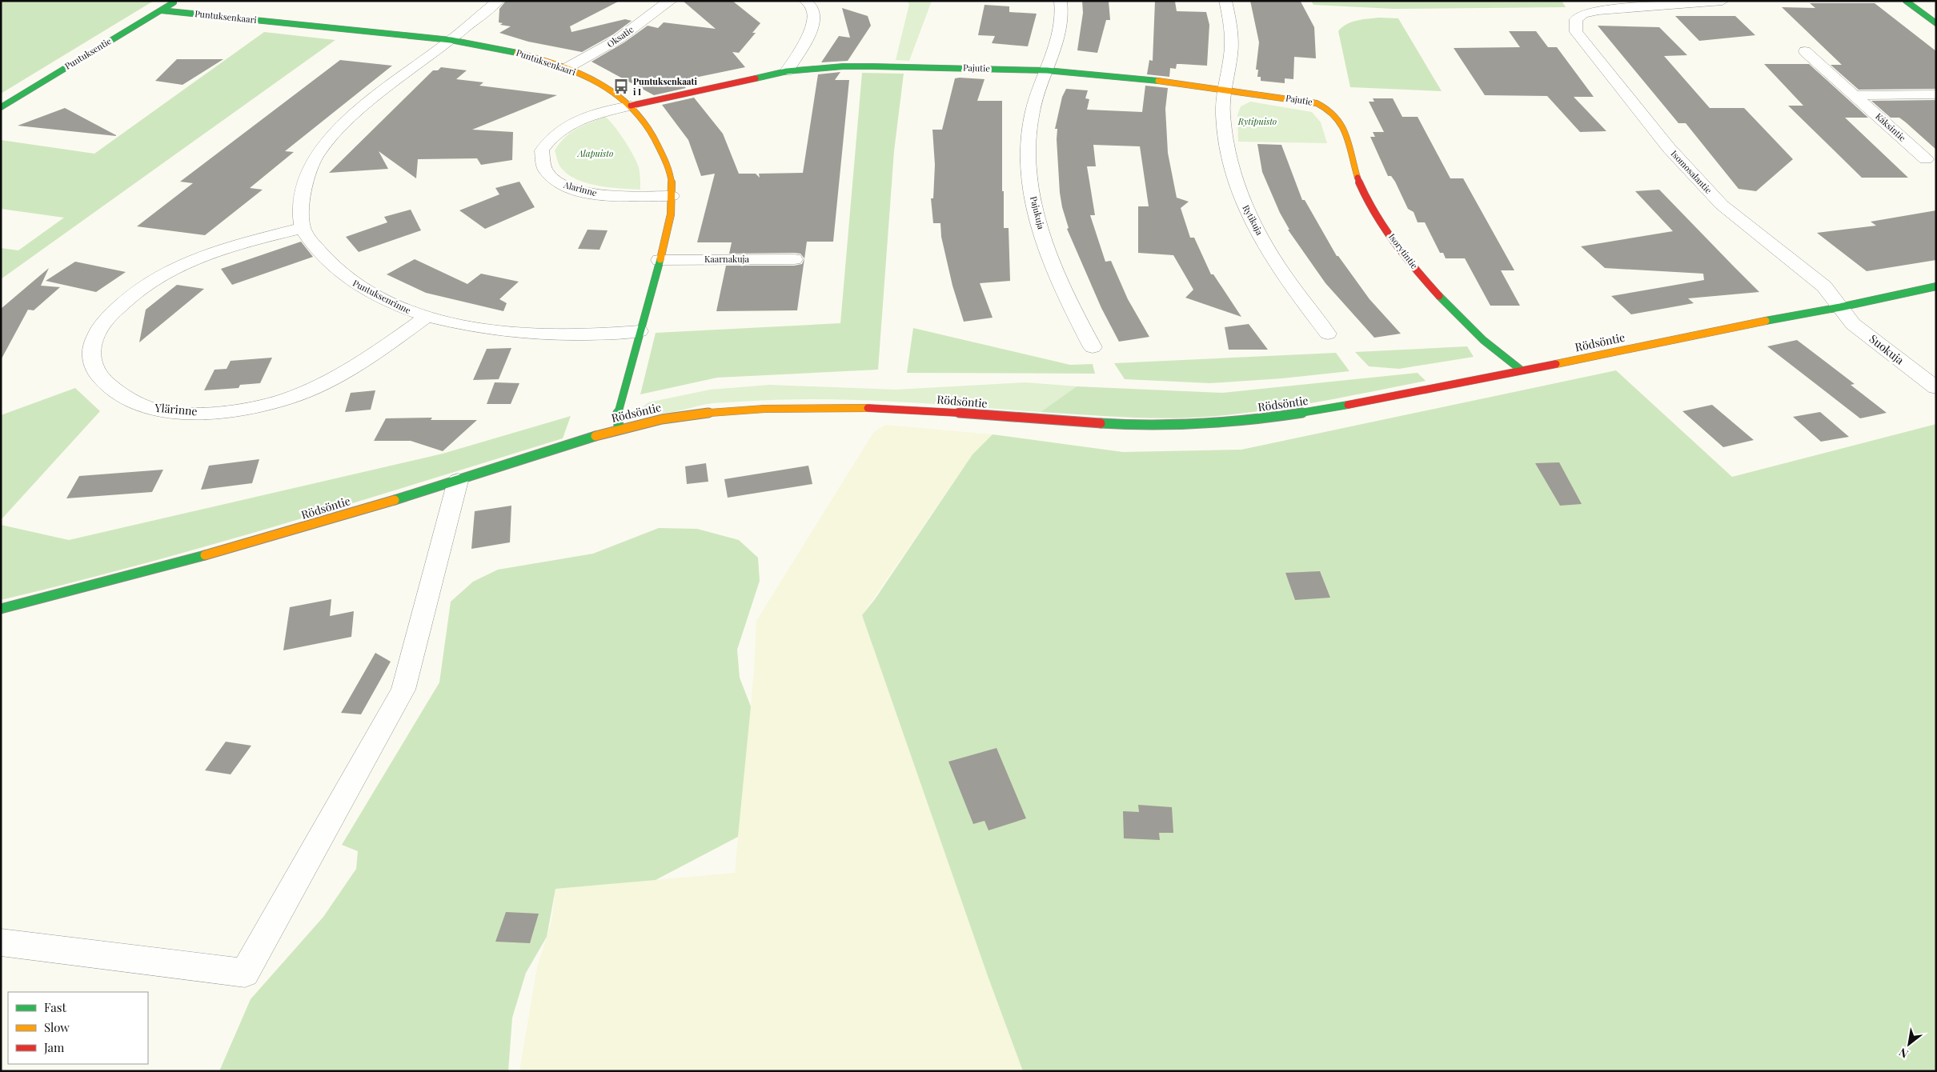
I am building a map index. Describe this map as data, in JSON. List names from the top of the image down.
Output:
{
  "streets": {
    "street": [
      "Puntuksenkaari",
      "Oksatie",
      "Puntuksentie",
      "Pajutie",
      "Kåksintie",
      "Isomosalantie",
      "Alarinne",
      "Pajukuja",
      "Rytikuja",
      "Isorytintie",
      "Kaarnakuja",
      "Puntuksenrinne",
      "Rödsöntie",
      "Suokuja",
      "Ylärinne"
    ]
  },
  "crossings": [
    ["Puntuksenkaari", "Oksatie"],
    ["Puntuksenkaari", "Puntuksentie"],
    ["Puntuksenkaari", "Pajutie"],
    ["Puntuksenkaari", "Alarinne"],
    ["Puntuksenkaari", "Kaarnakuja"],
    ["Puntuksenkaari", "Puntuksenrinne"],
    ["Puntuksenkaari", "Rödsöntie"],
    ["Pajutie", "Alarinne"],
    ["Pajutie", "Pajukuja"],
    ["Pajutie", "Rytikuja"],
    ["Pajutie", "Isorytintie"],
    ["Isomosalantie", "Rödsöntie"],
    ["Isomosalantie", "Suokuja"],
    ["Isorytintie", "Rödsöntie"],
    ["Puntuksenrinne", "Ylärinne"],
    ["Rödsöntie", "Suokuja"]
  ],
  "parks": ["Rytipuisto", "Alapuisto"],
  "places": {
    "bus stop": ["Puntuksenkaati i I"]
  },
  "legend": ["Fast", "Slow", "Jam"],
  "north": "bottom left"
}
